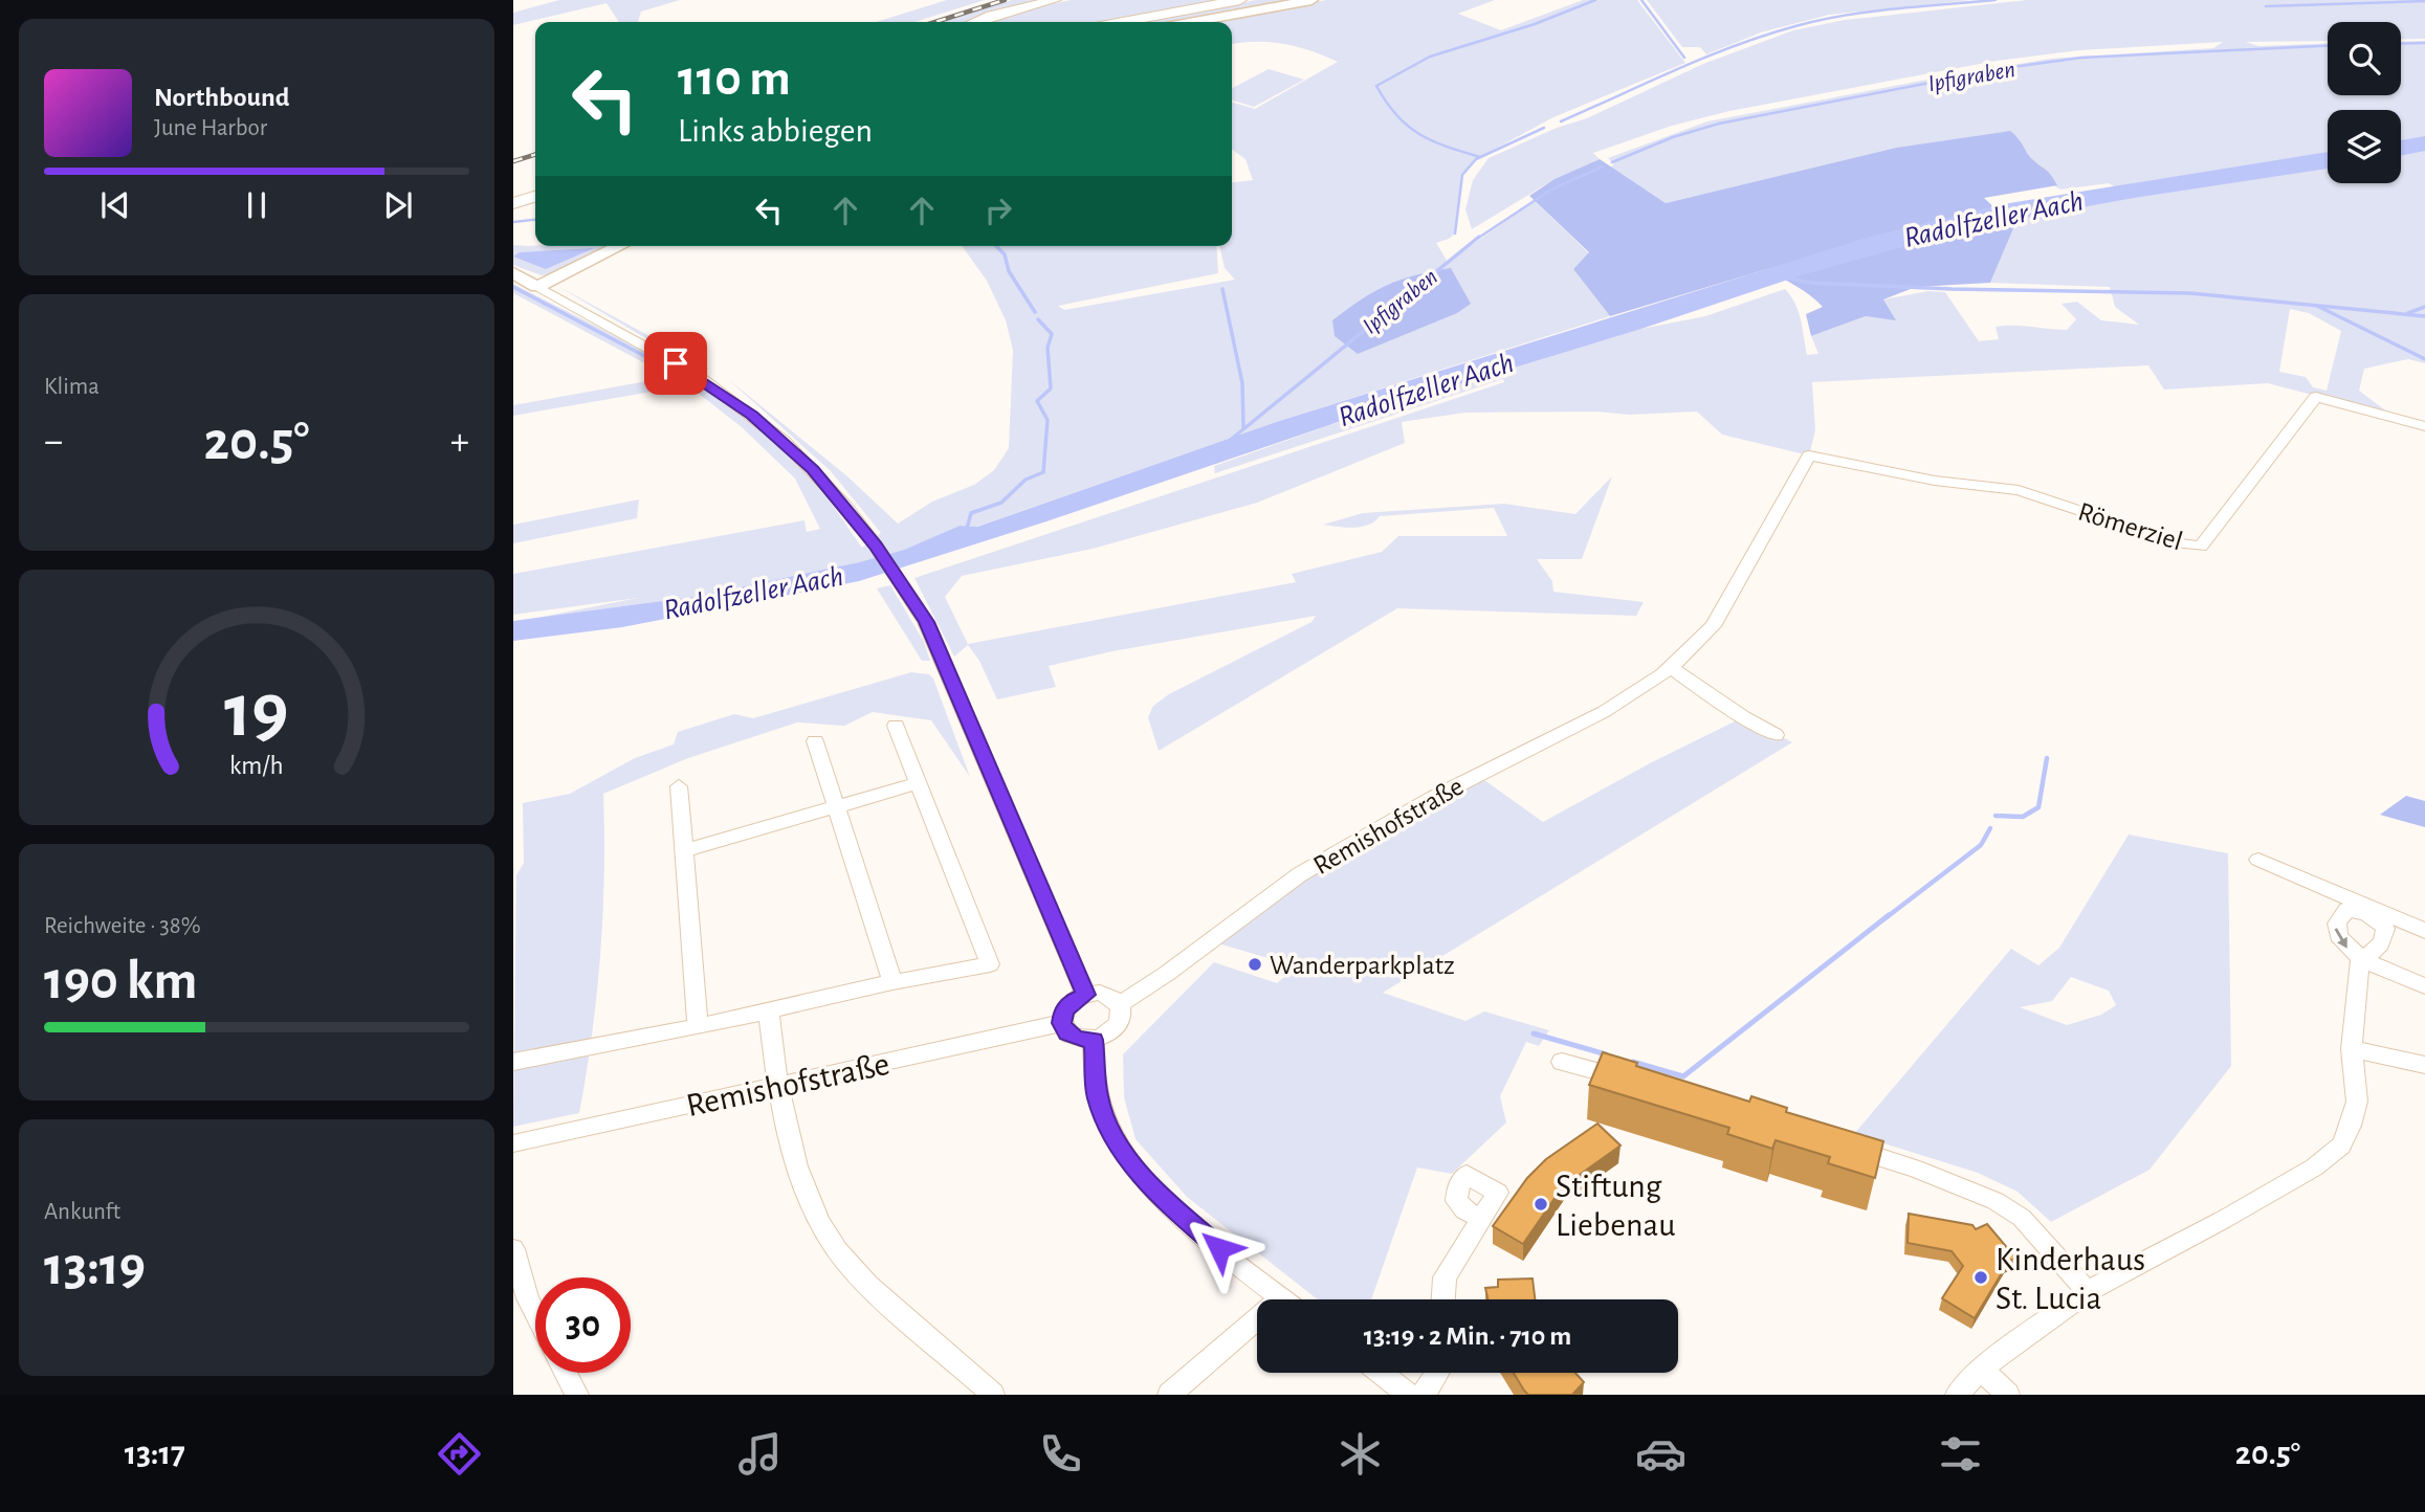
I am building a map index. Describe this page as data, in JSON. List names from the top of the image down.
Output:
{
  "streets": {
    "street": ["Römerziel", "Remishofstraße"]
  },
  "crossings": [
    ["Römerziel", "Remishofstraße"]
  ],
  "water": ["Ipfigraben", "Radolfzeller Aach"],
  "places": ["Wanderparkplatz", "Stiftung Liebenau", "Kinderhaus St. Lucia"],
  "page": {
    "turn": ["110 m", "Links abbiegen"],
    "song": ["Northbound", "June Harbor"],
    "tile": [
      "Klima",
      ["Reichweite · 38%", "190 km"],
      ["Ankunft", "13:19"]
    ],
    "heat": ["−", "20.5°", "+"],
    "limit": "30",
    "trip": "13:19 · 2 Min. · 710 m",
    "tabs": ["13:17", "20.5°"],
    "gauge": ["19", "km/h"]
  }
}
